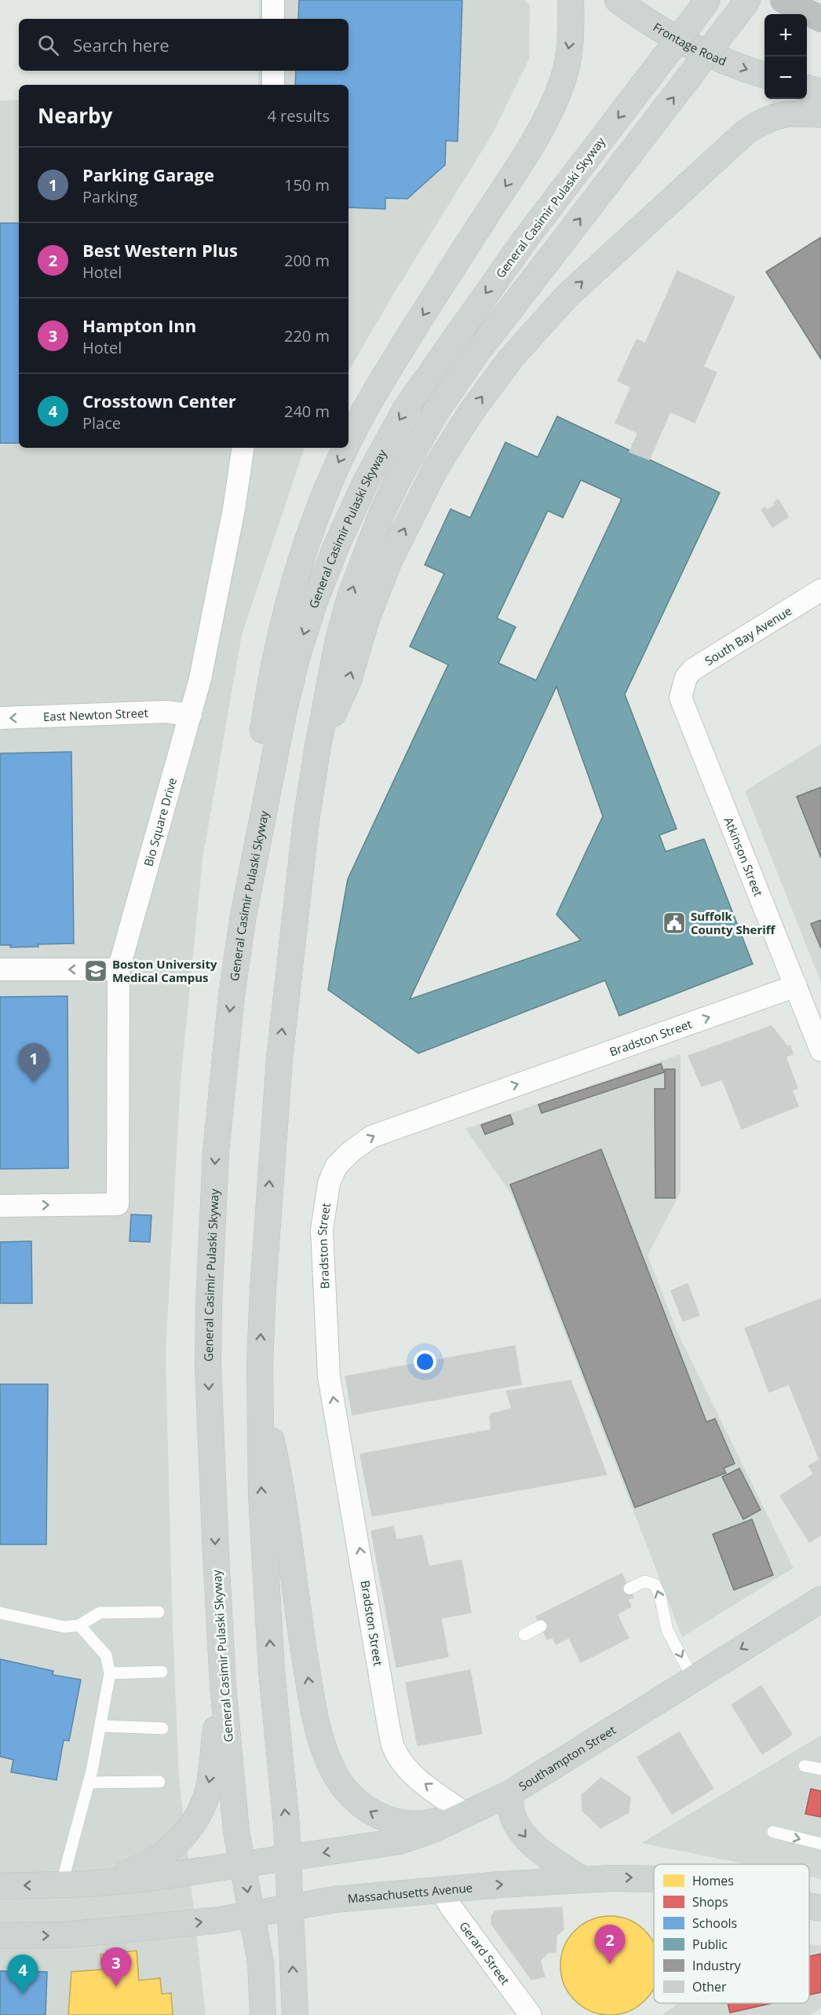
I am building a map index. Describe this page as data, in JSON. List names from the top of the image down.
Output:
{
  "streets": {
    "main road": [
      "Frontage Road",
      "General Casimir Pulaski Skyway",
      "Southampton Street",
      "Massachusetts Avenue"
    ],
    "street": [
      "South Bay Avenue",
      "East Newton Street",
      "Bio Square Drive",
      "Atkinson Street",
      "Bradston Street",
      "Gerard Street"
    ]
  },
  "crossings": [
    ["General Casimir Pulaski Skyway", "Southampton Street"],
    ["General Casimir Pulaski Skyway", "Massachusetts Avenue"],
    ["South Bay Avenue", "Atkinson Street"],
    ["East Newton Street", "Bio Square Drive"],
    ["Atkinson Street", "Bradston Street"],
    ["Bradston Street", "Southampton Street"],
    ["Massachusetts Avenue", "Gerard Street"]
  ],
  "one_way": ["Frontage Road", "East Newton Street", "Southampton Street"],
  "places": {
    "public building": ["Suffolk County Sheriff"],
    "school or university": ["Boston University Medical Campus"]
  },
  "legend": [
    "Homes",
    "Shops",
    "Schools",
    "Public",
    "Industry",
    "Other"
  ],
  "page": {
    "map_buttons": ["+", "−"],
    "search": "Search here",
    "heading": ["Nearby", "4 results"],
    "list": [
      {
        "mark": "1",
        "name": "Parking Garage",
        "note": "Parking",
        "value": "150 m"
      },
      {
        "mark": "2",
        "name": "Best Western Plus",
        "note": "Hotel",
        "value": "200 m"
      },
      {
        "mark": "3",
        "name": "Hampton Inn",
        "note": "Hotel",
        "value": "220 m"
      },
      {
        "mark": "4",
        "name": "Crosstown Center",
        "note": "Place",
        "value": "240 m"
      }
    ],
    "pins": [
      "1",
      "2",
      "3",
      "4"
    ]
  }
}
